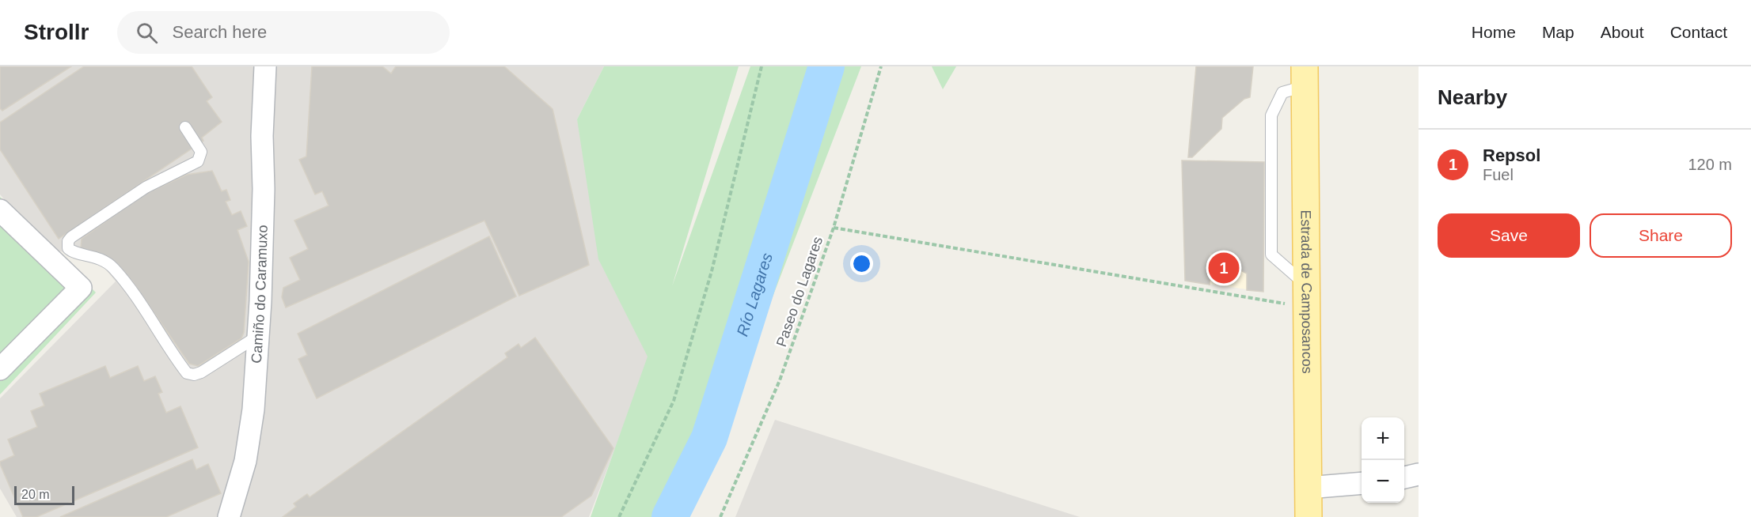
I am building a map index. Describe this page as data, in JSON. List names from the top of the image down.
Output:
{
  "streets": {
    "main road": ["Estrada de Camposancos"],
    "street": ["Camiño do Caramuxo"],
    "path": ["Paseo do Lagares"]
  },
  "water": ["Río Lagares"],
  "scale_bar": "20 m",
  "page": {
    "header": "Strollr",
    "search": "Search here",
    "nav": [
      "Home",
      "Map",
      "About",
      "Contact"
    ],
    "heading": "Nearby",
    "list": [
      {
        "mark": "1",
        "name": "Repsol",
        "note": "Fuel",
        "value": "120 m"
      }
    ],
    "buttons": ["Save", "Share"],
    "pins": "1",
    "map_buttons": ["+", "−"],
    "scale": "20 m"
  }
}
